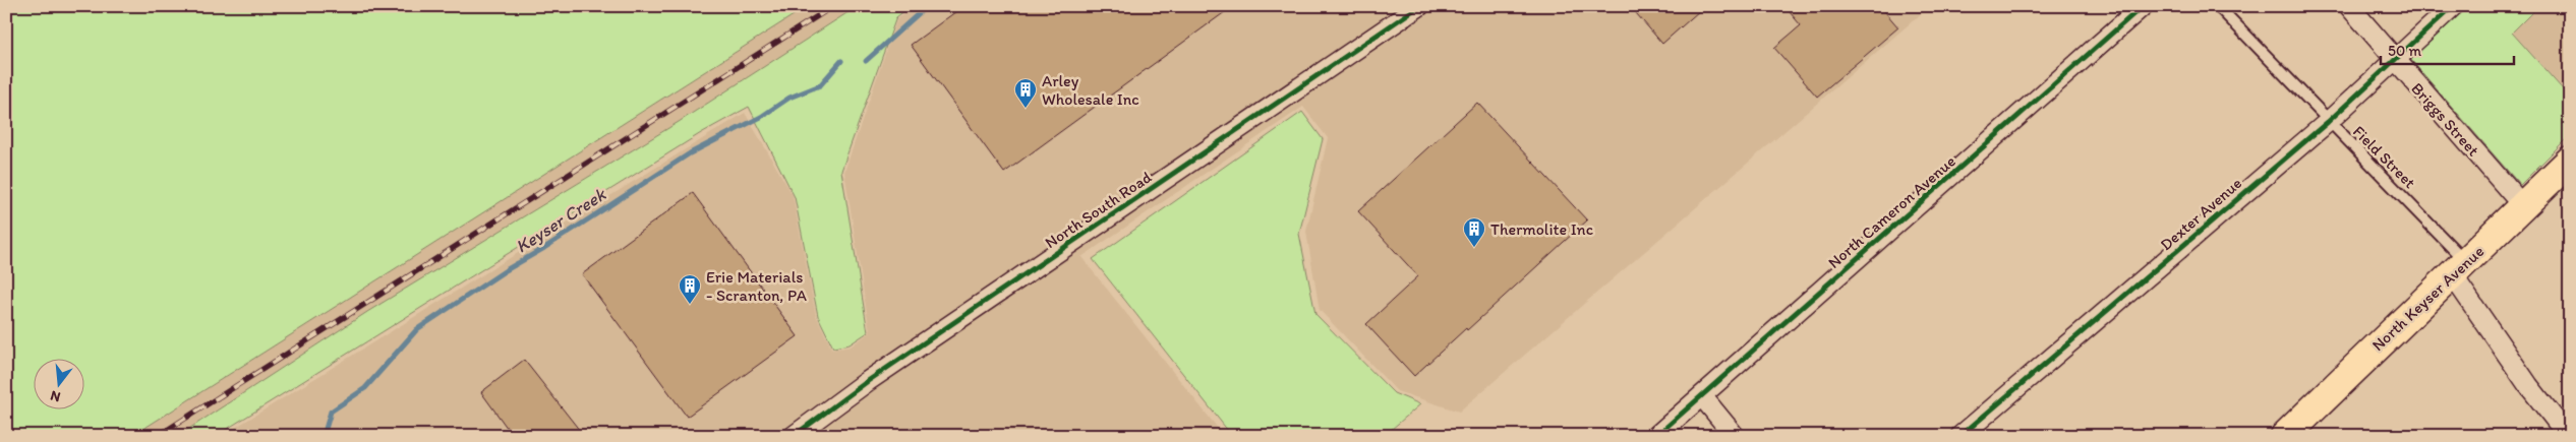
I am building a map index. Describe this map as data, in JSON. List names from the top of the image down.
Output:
{
  "streets": {
    "main road": ["North Keyser Avenue"],
    "street": [
      "Briggs Street",
      "North South Road",
      "North Cameron Avenue",
      "Dexter Avenue"
    ],
    "lane": ["Field Street"]
  },
  "crossings": [
    ["Briggs Street", "Dexter Avenue"],
    ["Briggs Street", "North Keyser Avenue"],
    ["Field Street", "Dexter Avenue"],
    ["Field Street", "North Keyser Avenue"]
  ],
  "water": ["Keyser Creek"],
  "places": {
    "building": ["Arley Wholesale Inc", "Thermolite Inc", "Erie Materials - Scranton, PA"]
  },
  "scale_bar": "50 m",
  "north": "bottom"
}
